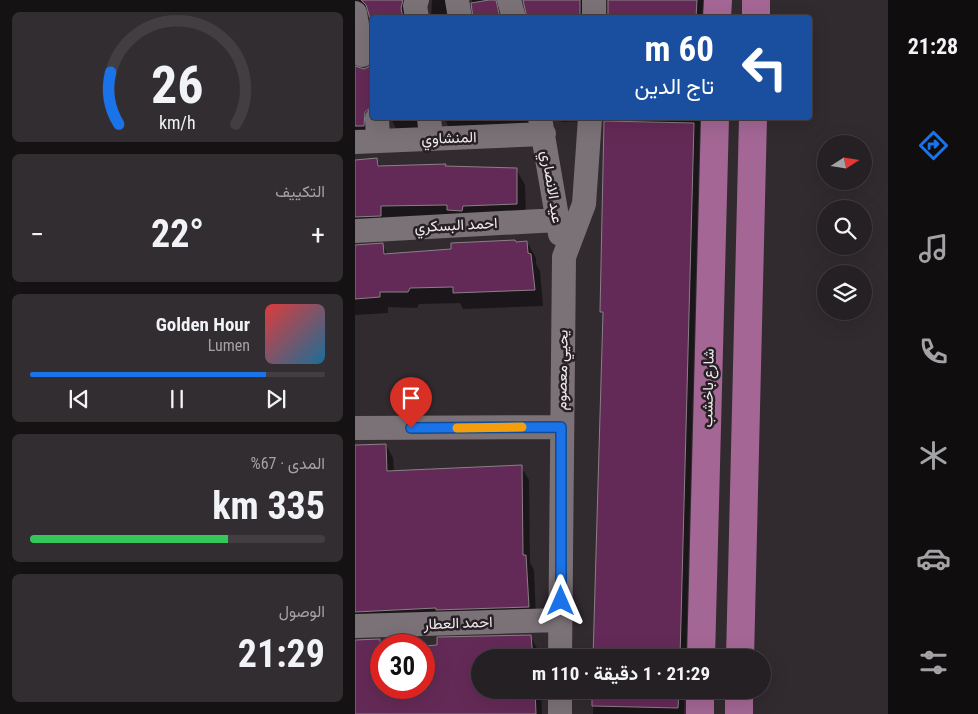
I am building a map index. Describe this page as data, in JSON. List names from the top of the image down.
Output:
{
  "streets": {
    "main road": ["شارع باخشب"],
    "street": [
      "المنشاوي",
      "عيد الانصاري",
      "احمد البسكري",
      "يحيي معصوم",
      "احمد العطار"
    ]
  },
  "crossings": [
    ["المنشاوي", "عيد الانصاري"],
    ["عيد الانصاري", "احمد البسكري"],
    ["عيد الانصاري", "يحيي معصوم"],
    ["يحيي معصوم", "احمد العطار"]
  ],
  "north": "right",
  "page": {
    "tabs": "21:28",
    "turn": ["60 m", "تاج الدين"],
    "tile": [
      "التكييف",
      ["المدى · 67%", "335 km"],
      ["الوصول", "21:29"]
    ],
    "heat": ["−", "22°", "+"],
    "song": ["Golden Hour", "Lumen"],
    "limit": "30",
    "trip": "21:29 · 1 دقيقة · 110 m",
    "gauge": ["26", "km/h"]
  }
}
